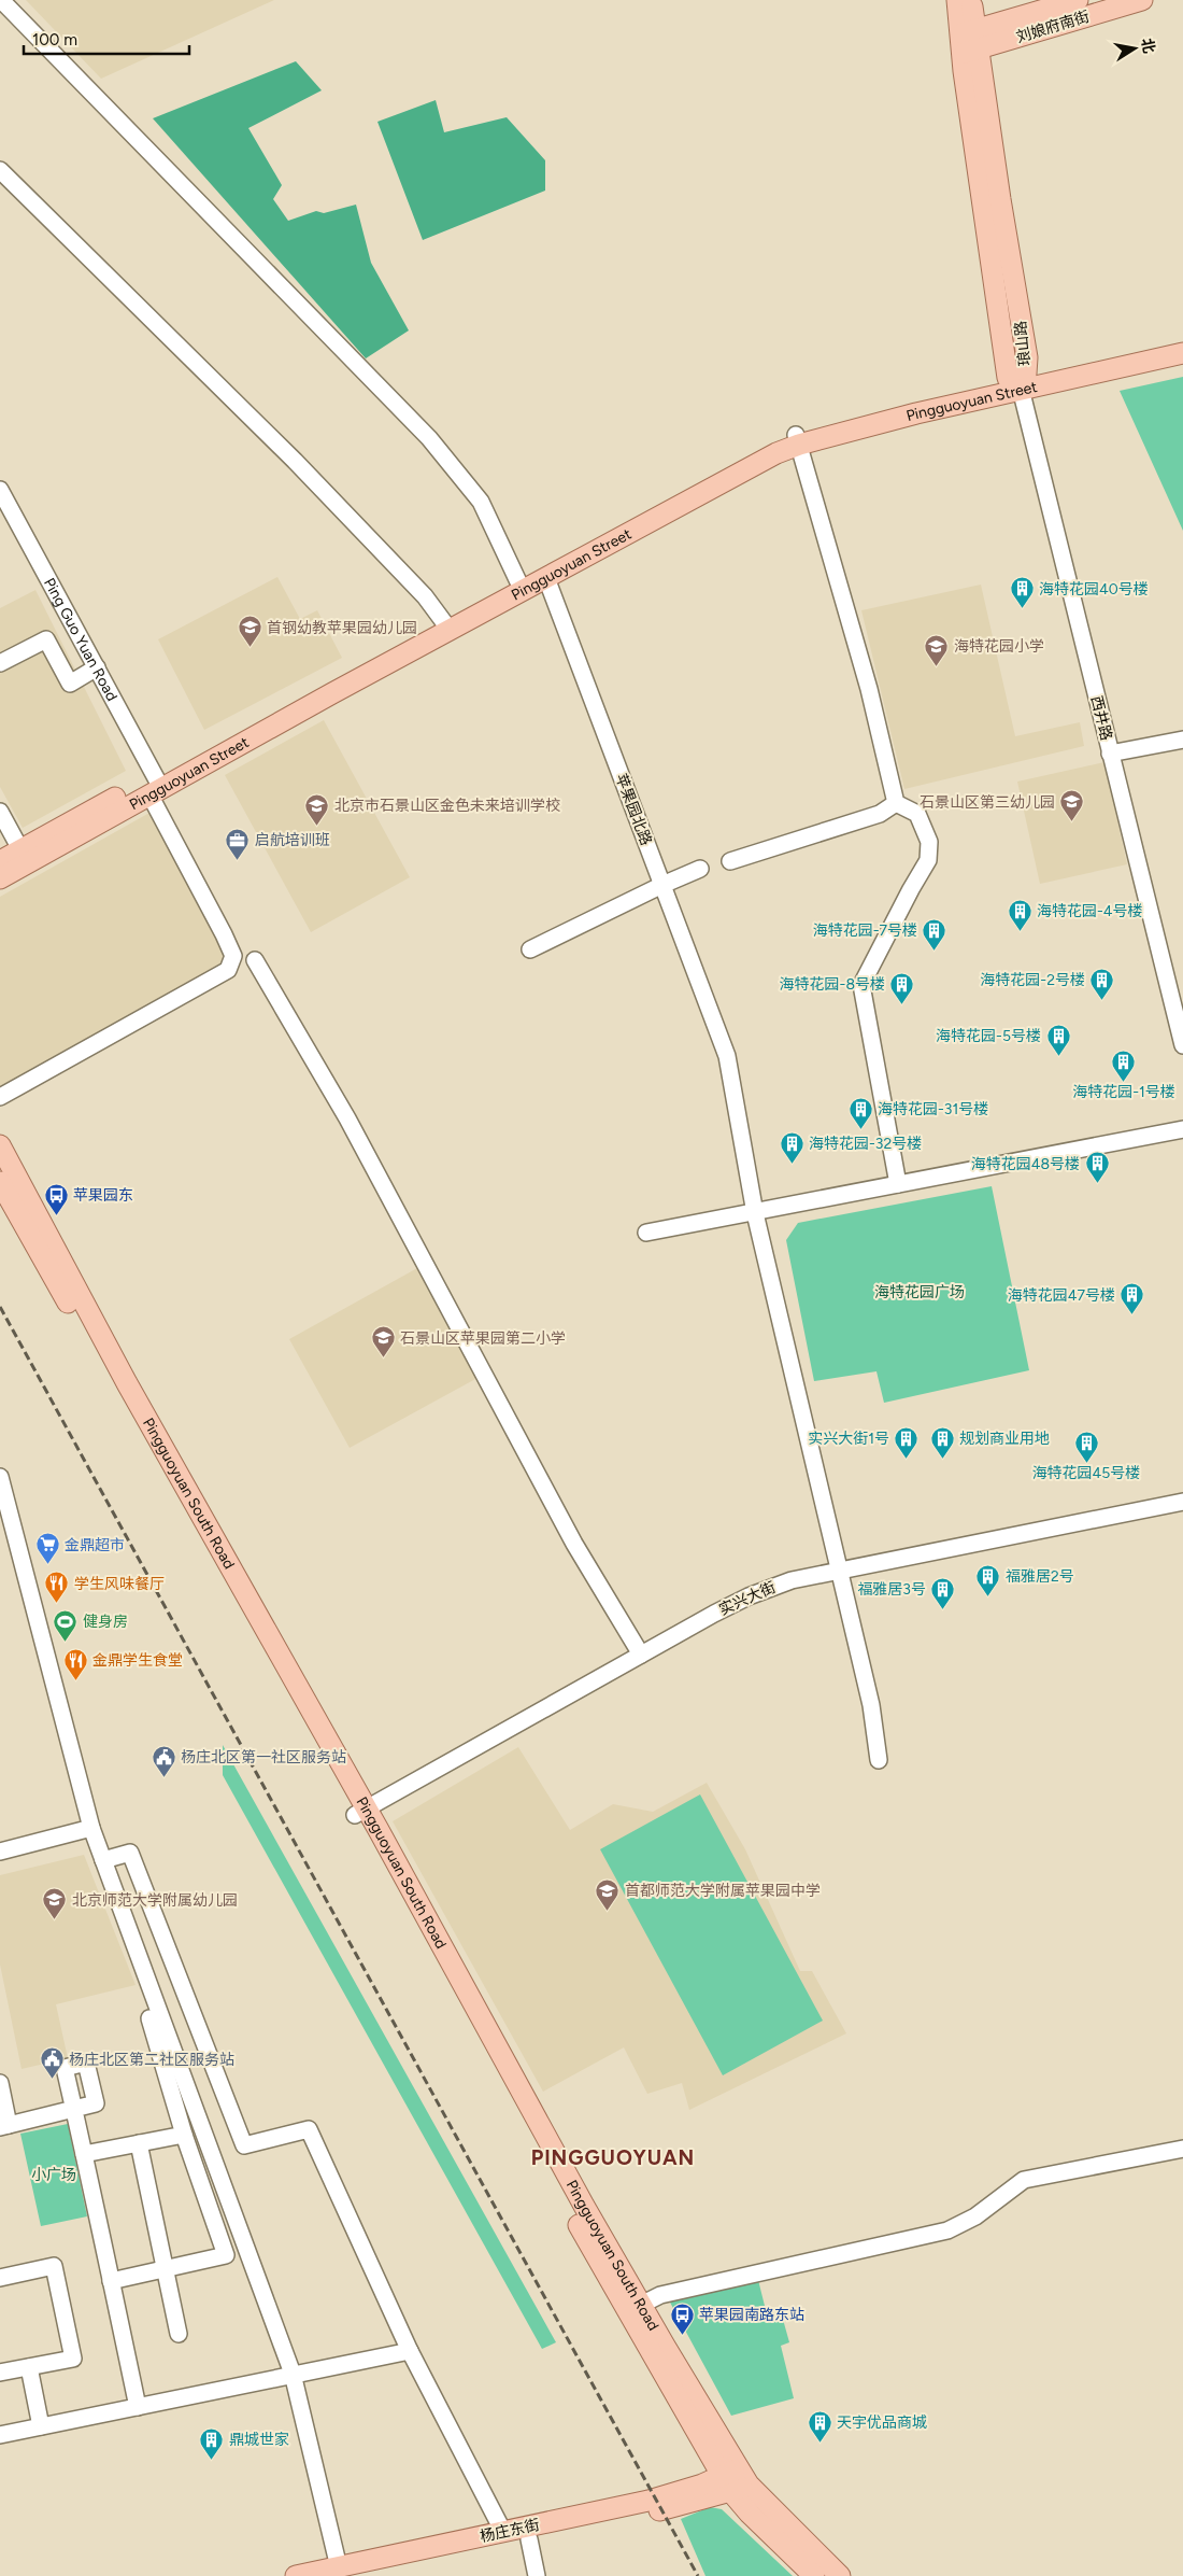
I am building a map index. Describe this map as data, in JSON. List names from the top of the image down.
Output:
{
  "streets": {
    "main road": [
      "刘娘府南街",
      "琅山路",
      "Pingguoyuan Street",
      "Pingguoyuan South Road",
      "杨庄东街"
    ],
    "street": [
      "Ping Guo Yuan Road",
      "西井路",
      "苹果园北路",
      "实兴大街"
    ]
  },
  "crossings": [
    ["刘娘府南街", "琅山路"],
    ["琅山路", "Pingguoyuan Street"],
    ["琅山路", "西井路"],
    ["Pingguoyuan Street", "Ping Guo Yuan Road"],
    ["Pingguoyuan Street", "西井路"],
    ["Pingguoyuan Street", "苹果园北路"],
    ["苹果园北路", "实兴大街"],
    ["Pingguoyuan South Road", "实兴大街"],
    ["Pingguoyuan South Road", "杨庄东街"]
  ],
  "districts": ["PINGGUOYUAN"],
  "parks": ["海特花园广场", "小广场"],
  "places": {
    "building": [
      "海特花园40号楼",
      "海特花园-4号楼",
      "海特花园-7号楼",
      "海特花园-2号楼",
      "海特花园-8号楼",
      "海特花园-5号楼",
      "海特花园-1号楼",
      "海特花园-31号楼",
      "海特花园-32号楼",
      "海特花园48号楼",
      "海特花园47号楼",
      "实兴大街1号",
      "规划商业用地",
      "海特花园45号楼",
      "福雅居2号",
      "福雅居3号",
      "天宇优品商城",
      "鼎城世家"
    ],
    "school or university": [
      "首钢幼教苹果园幼儿园",
      "海特花园小学",
      "石景山区第三幼儿园",
      "北京市石景山区金色未来培训学校",
      "石景山区苹果园第二小学",
      "首都师范大学附属苹果园中学",
      "北京师范大学附属幼儿园"
    ],
    "office": ["启航培训班"],
    "bus stop": ["苹果园东", "苹果园南路东站"],
    "supermarket": ["金鼎超市"],
    "restaurant": ["学生风味餐厅", "金鼎学生食堂"],
    "sports": ["健身房"],
    "public building": ["杨庄北区第一社区服务站", "杨庄北区第二社区服务站"]
  },
  "scale_bar": "100 m",
  "north": "right"
}
